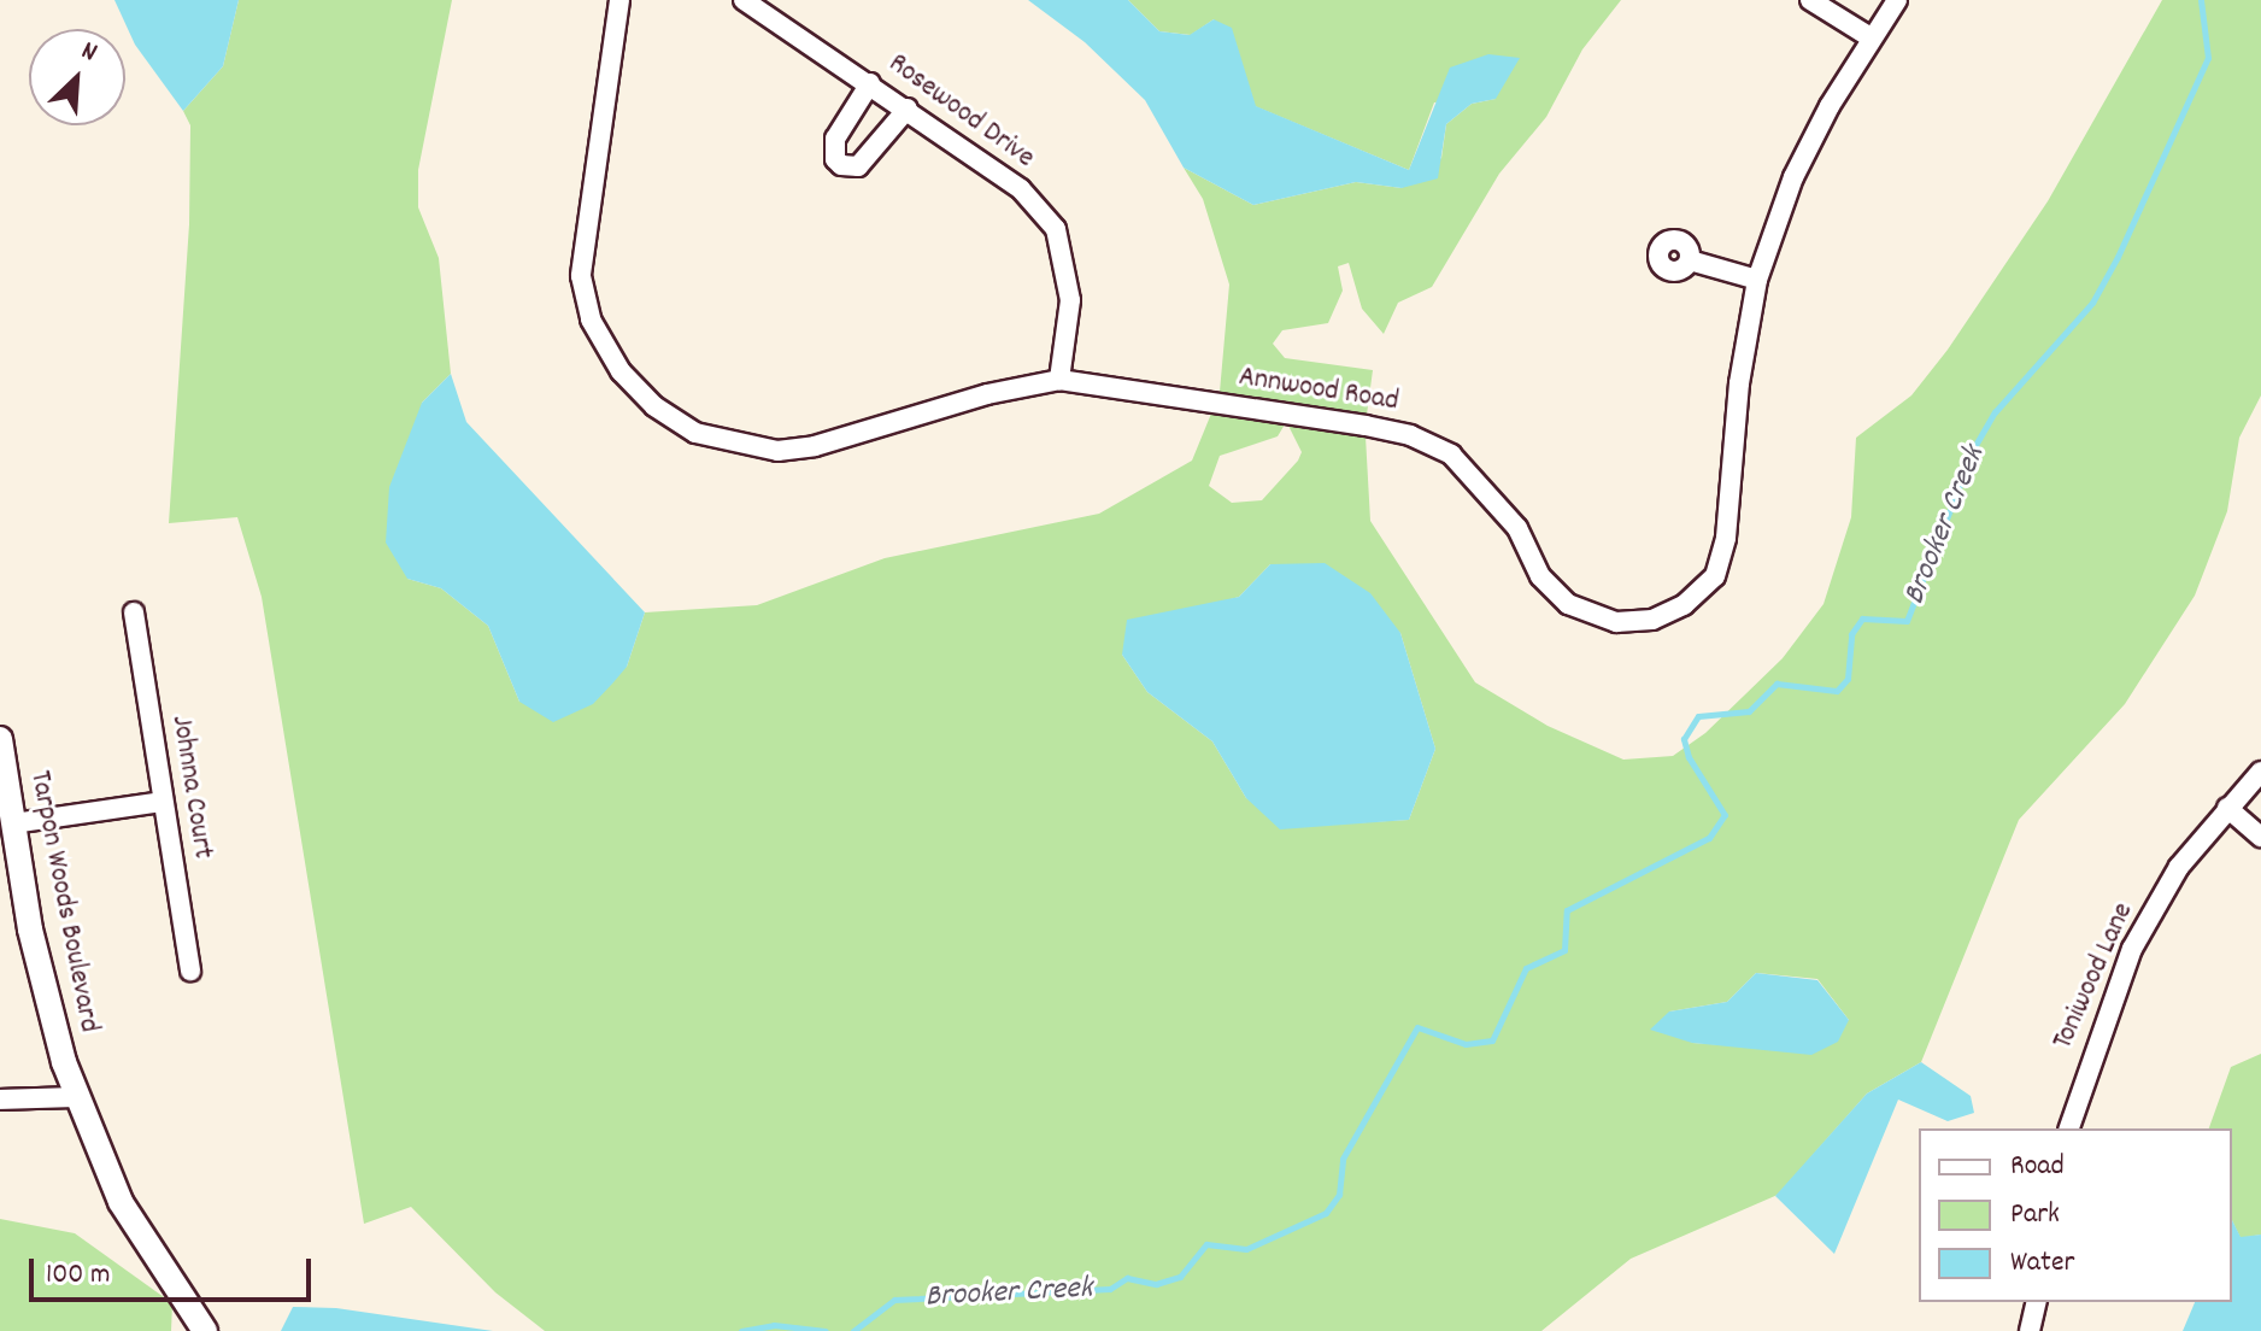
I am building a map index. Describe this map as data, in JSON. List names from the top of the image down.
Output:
{
  "streets": {
    "street": [
      "Rosewood Drive",
      "Annwood Road",
      "Johnna Court",
      "Tarpon Woods Boulevard",
      "Toniwood Lane"
    ]
  },
  "crossings": [
    ["Rosewood Drive", "Annwood Road"]
  ],
  "water": ["Brooker Creek"],
  "legend": ["Road", "Park", "Water"],
  "scale_bar": "100 m",
  "north": "top right"
}
